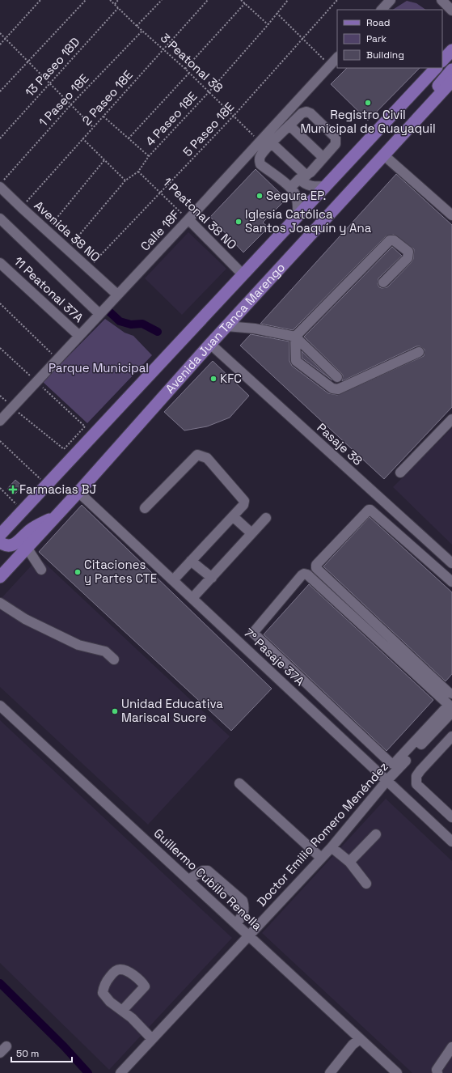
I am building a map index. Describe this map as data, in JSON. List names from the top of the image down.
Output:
{
  "streets": {
    "main road": ["Avenida Juan Tanca Marengo"],
    "street": [
      "1 Peatonal 38 NO",
      "Calle 18F",
      "Avenida 38 NO",
      "11 Peatonal 37A",
      "Pasaje 38",
      "7° Pasaje 37A",
      "Doctor Emilio Romero Menéndez",
      "Guillermo Cubillo Renella"
    ],
    "path": [
      "3 Peatonal 38",
      "13 Paseo 18D",
      "2 Paseo 18E",
      "1 Paseo 18E",
      "4 Paseo 18E",
      "5 Paseo 18E"
    ]
  },
  "crossings": [
    ["3 Peatonal 38", "13 Paseo 18D"],
    ["3 Peatonal 38", "2 Paseo 18E"],
    ["3 Peatonal 38", "1 Paseo 18E"],
    ["3 Peatonal 38", "4 Paseo 18E"],
    ["3 Peatonal 38", "5 Paseo 18E"],
    ["3 Peatonal 38", "Calle 18F"],
    ["2 Paseo 18E", "Avenida 38 NO"],
    ["4 Paseo 18E", "1 Peatonal 38 NO"],
    ["4 Paseo 18E", "Avenida 38 NO"],
    ["5 Paseo 18E", "1 Peatonal 38 NO"],
    ["5 Paseo 18E", "Avenida 38 NO"],
    ["1 Peatonal 38 NO", "Calle 18F"],
    ["1 Peatonal 38 NO", "Avenida Juan Tanca Marengo"],
    ["Calle 18F", "Avenida 38 NO"],
    ["Calle 18F", "11 Peatonal 37A"],
    ["Avenida Juan Tanca Marengo", "Pasaje 38"],
    ["Avenida Juan Tanca Marengo", "7° Pasaje 37A"],
    ["7° Pasaje 37A", "Doctor Emilio Romero Menéndez"],
    ["Doctor Emilio Romero Menéndez", "Guillermo Cubillo Renella"]
  ],
  "parks": ["Parque Municipal"],
  "places": {
    "other": [
      "Registro Civil Municipal de Guayaquil",
      "Segura EP.",
      "Iglesia Católica Santos Joaquín y Ana",
      "KFC",
      "Citaciones y Partes CTE",
      "Unidad Educativa Mariscal Sucre"
    ],
    "health": ["Farmacias BJ"]
  },
  "legend": ["Road", "Park", "Building"],
  "scale_bar": "50 m"
}
